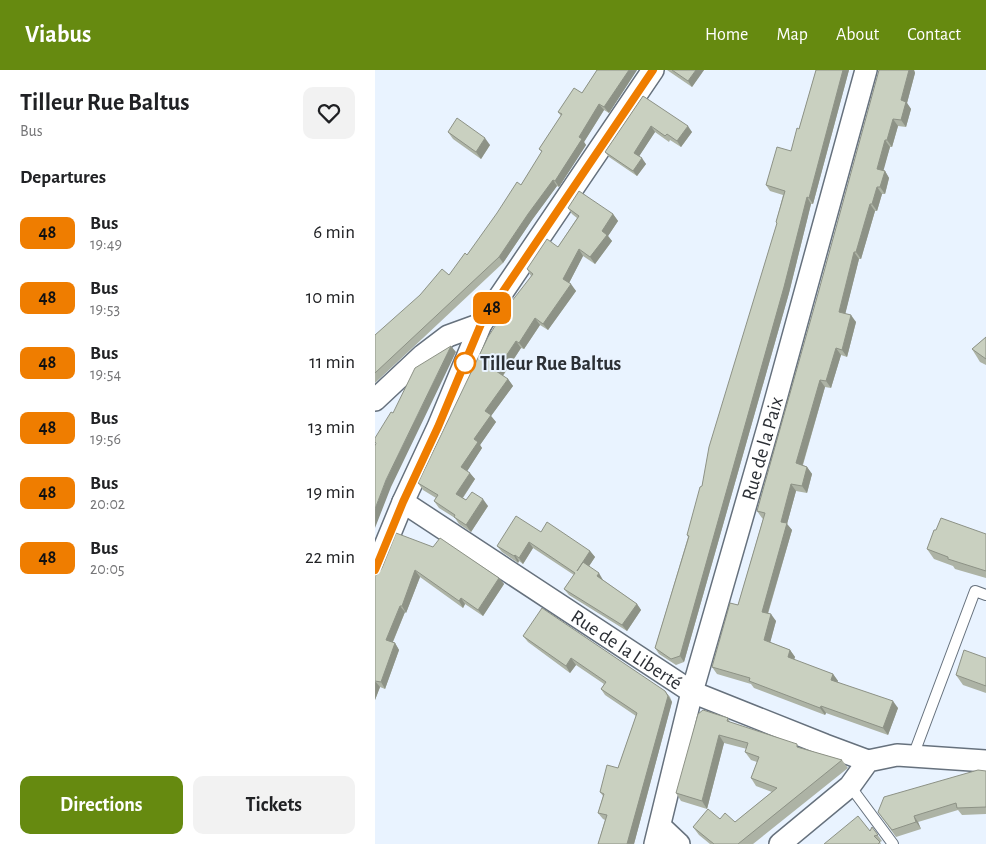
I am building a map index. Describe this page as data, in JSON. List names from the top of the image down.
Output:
{
  "streets": {
    "street": ["Rue de la Paix", "Rue de la Liberté"]
  },
  "crossings": [
    ["Rue de la Paix", "Rue de la Liberté"]
  ],
  "places": ["Tilleur Rue Baltus"],
  "lines": ["bus line 48"],
  "page": {
    "header": "Viabus",
    "nav": [
      "Home",
      "Map",
      "About",
      "Contact"
    ],
    "heading": [
      ["Tilleur Rue Baltus", "Bus"],
      "Departures"
    ],
    "on_map": "48",
    "list": [
      {
        "mark": "48",
        "name": "Bus",
        "note": "19:49",
        "value": "6 min"
      },
      {
        "mark": "48",
        "name": "Bus",
        "note": "19:53",
        "value": "10 min"
      },
      {
        "mark": "48",
        "name": "Bus",
        "note": "19:54",
        "value": "11 min"
      },
      {
        "mark": "48",
        "name": "Bus",
        "note": "19:56",
        "value": "13 min"
      },
      {
        "mark": "48",
        "name": "Bus",
        "note": "20:02",
        "value": "19 min"
      },
      {
        "mark": "48",
        "name": "Bus",
        "note": "20:05",
        "value": "22 min"
      }
    ],
    "buttons": ["Directions", "Tickets"]
  }
}
